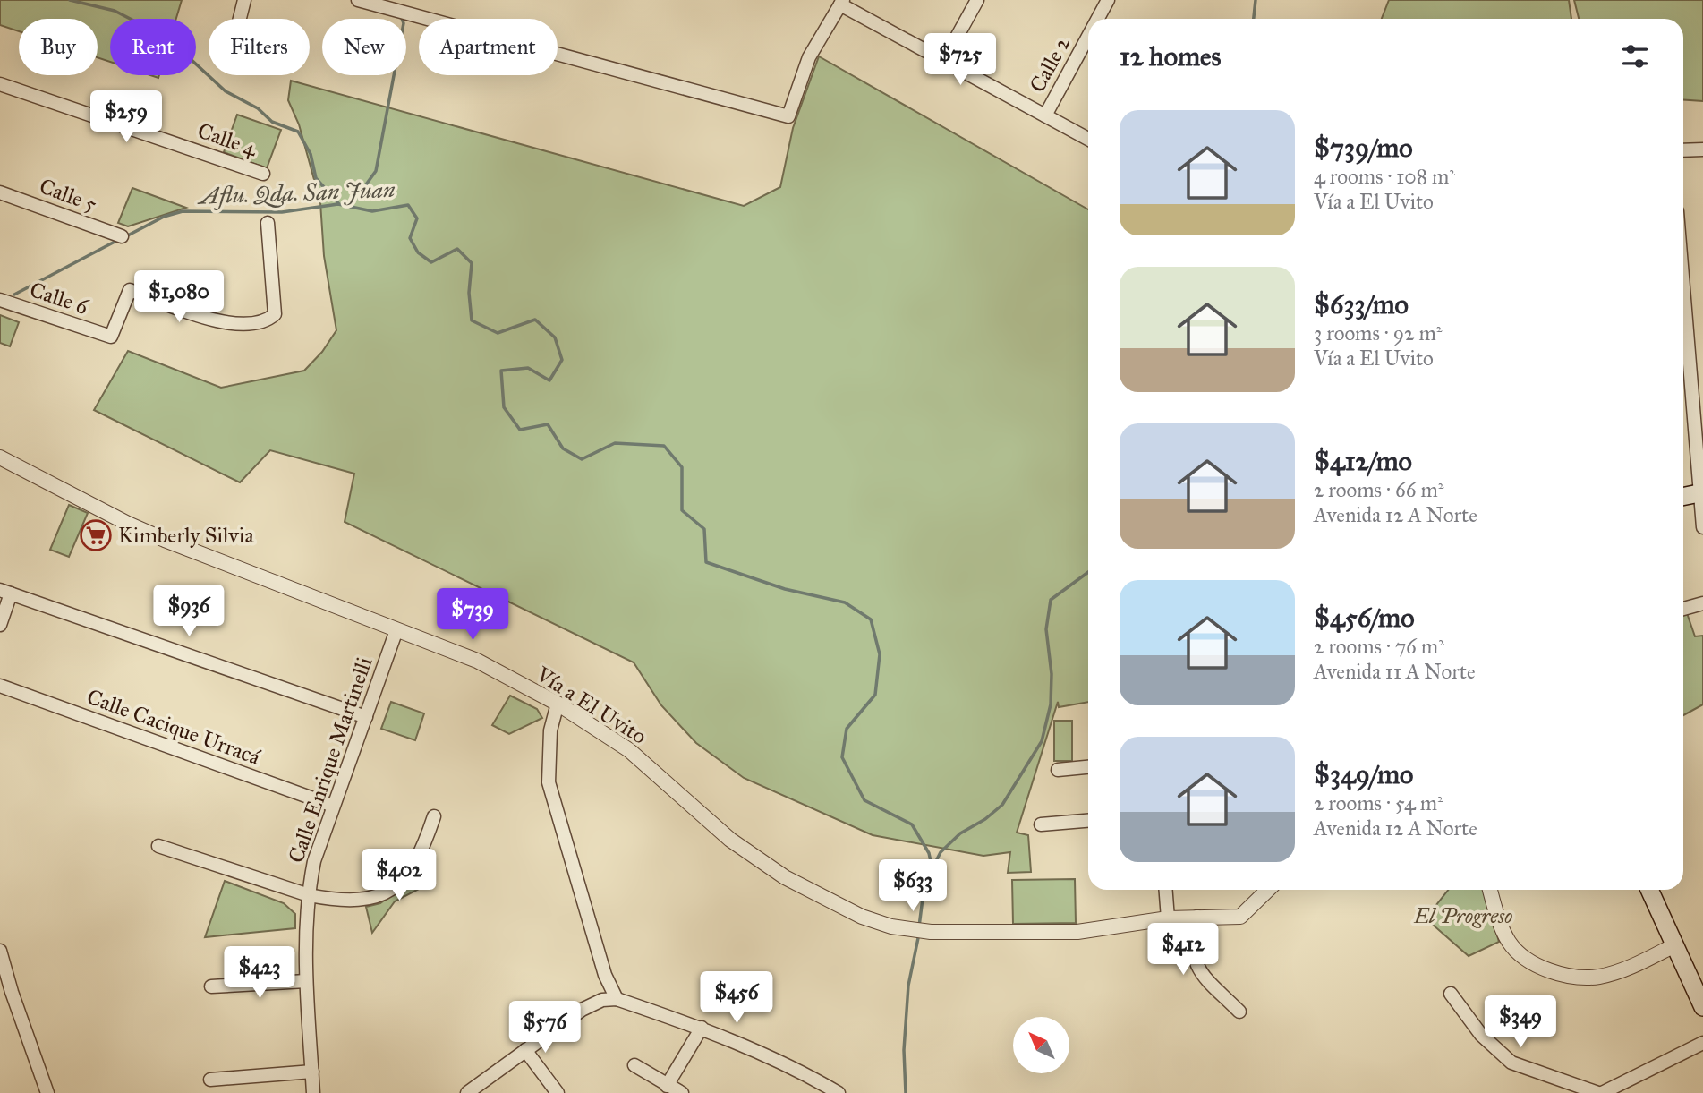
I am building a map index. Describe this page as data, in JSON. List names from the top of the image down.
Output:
{
  "streets": {
    "street": [
      "Calle 2",
      "Calle 4",
      "Calle 5",
      "Calle 6",
      "Vía a El Uvito",
      "Calle Cacique Urracá",
      "Calle Enrique Martinelli"
    ]
  },
  "crossings": [
    ["Vía a El Uvito", "Calle Enrique Martinelli"],
    ["Calle Cacique Urracá", "Calle Enrique Martinelli"]
  ],
  "water": ["Aflu. Qda. San Juan"],
  "parks": ["El Progreso"],
  "places": {
    "supermarket": ["Kimberly Silvia"]
  },
  "north": "top left",
  "page": {
    "chip": [
      "Buy",
      "Rent",
      "Filters",
      "New",
      "Apartment"
    ],
    "heading": "12 homes",
    "price": [
      "$725",
      "$259",
      "$1,080",
      "$936",
      "$739",
      "$402",
      "$633",
      "$412",
      "$423",
      "$456",
      "$349",
      "$576"
    ],
    "list": [
      {
        "name": "$739/mo",
        "note": "4 rooms · 108 m² · Vía a El Uvito"
      },
      {
        "name": "$633/mo",
        "note": "3 rooms · 92 m² · Vía a El Uvito"
      },
      {
        "name": "$412/mo",
        "note": "2 rooms · 66 m² · Avenida 12 A Norte"
      },
      {
        "name": "$456/mo",
        "note": "2 rooms · 76 m² · Avenida 11 A Norte"
      },
      {
        "name": "$349/mo",
        "note": "2 rooms · 54 m² · Avenida 12 A Norte"
      }
    ]
  }
}
